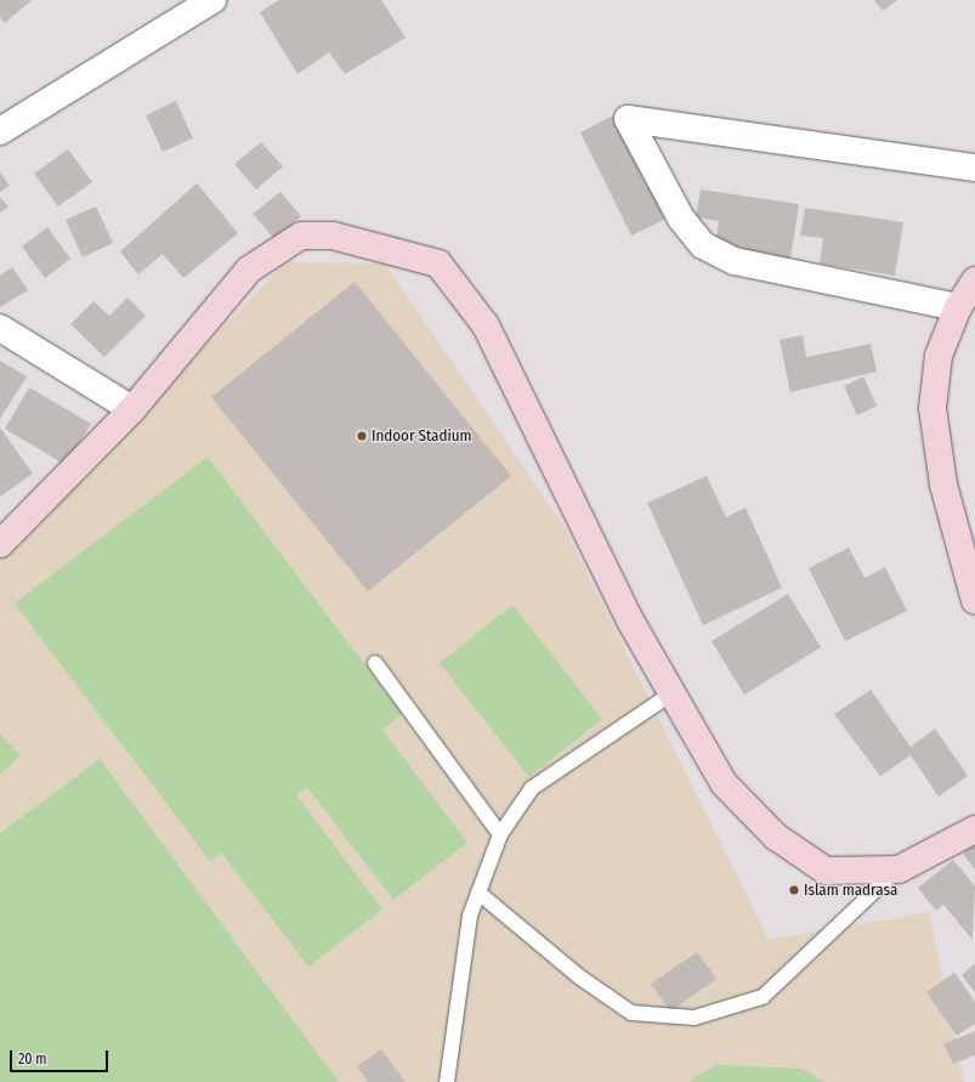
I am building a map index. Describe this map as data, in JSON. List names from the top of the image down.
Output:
{
  "places": ["Indoor Stadium", "Islam madrasa"],
  "scale_bar": "20 m"
}
